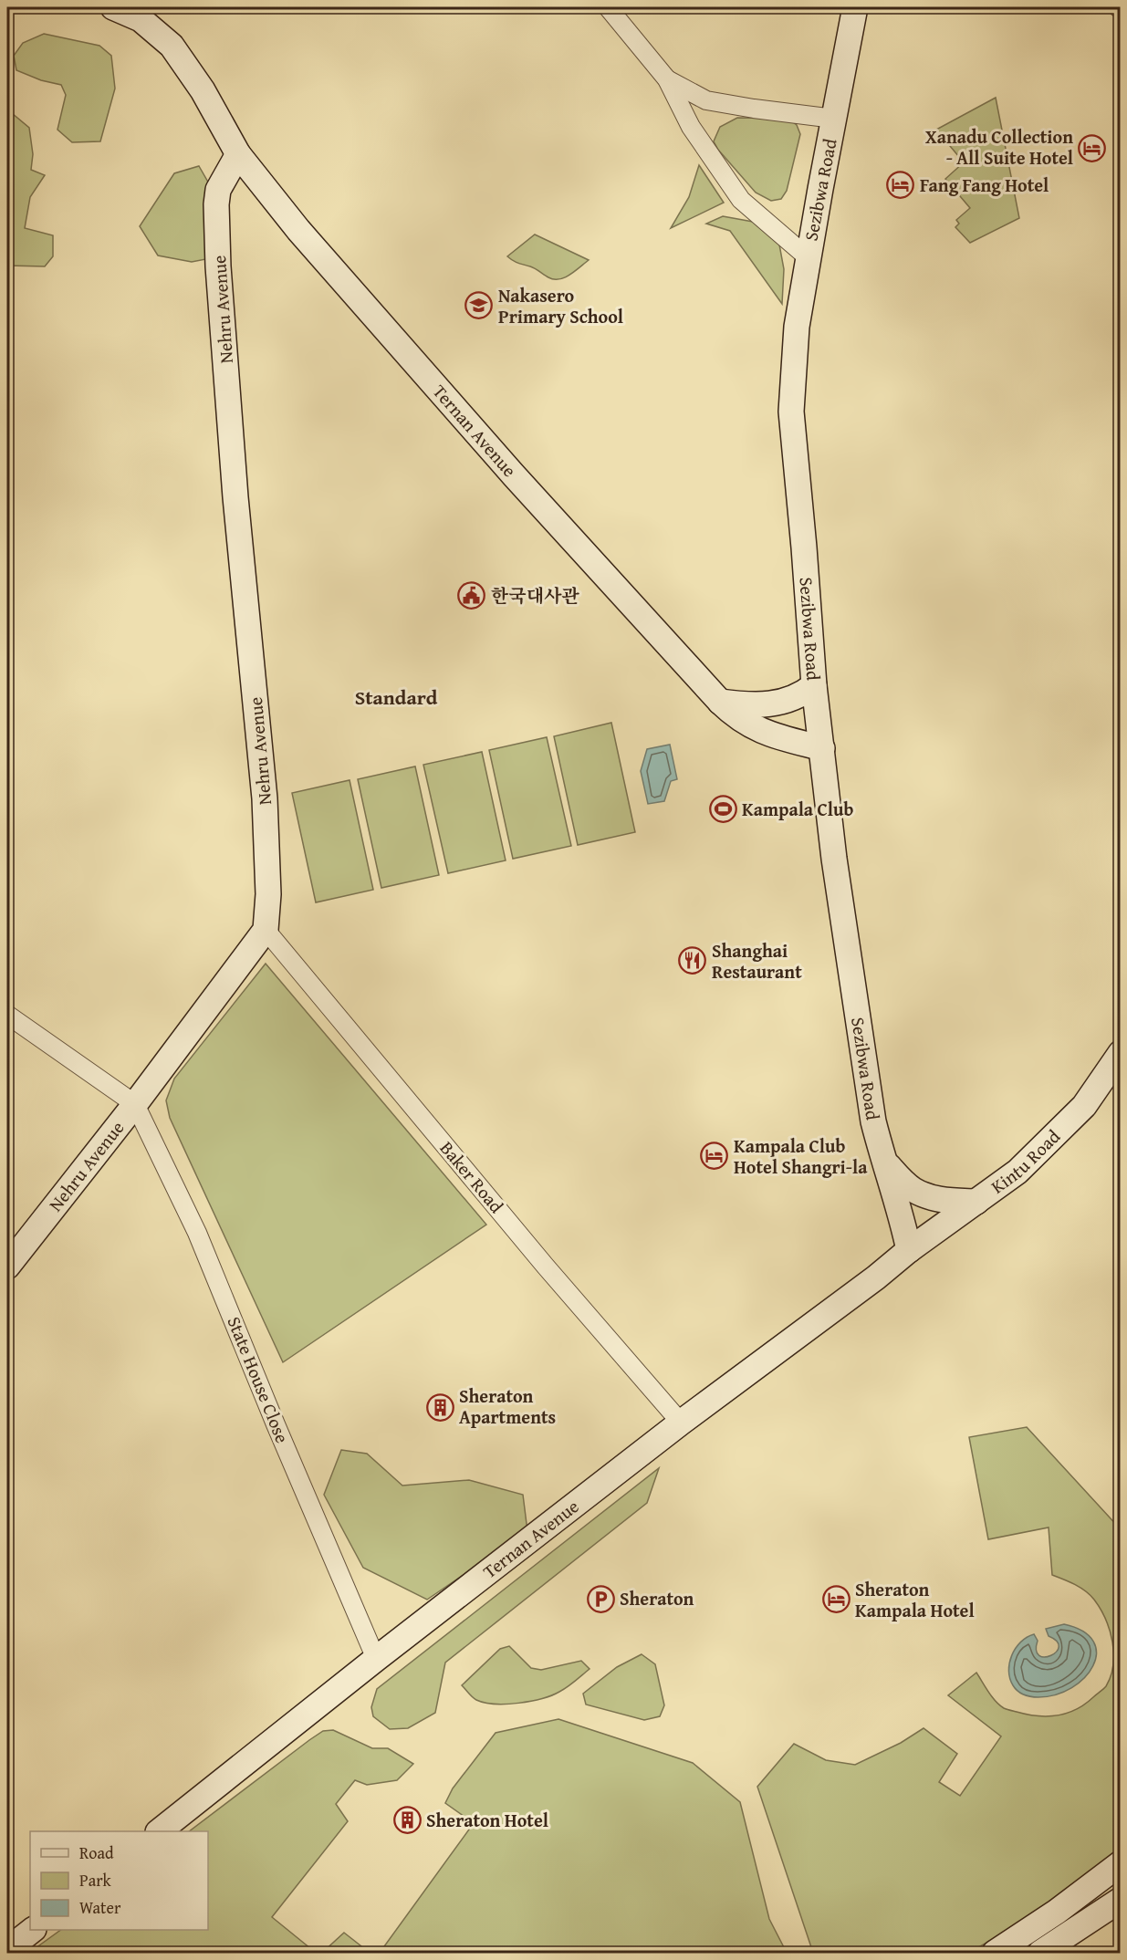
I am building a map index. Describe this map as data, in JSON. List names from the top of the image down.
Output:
{
  "streets": {
    "street": [
      "Sezibwa Road",
      "Nehru Avenue",
      "Ternan Avenue",
      "Kintu Road",
      "Baker Road",
      "State House Close"
    ]
  },
  "crossings": [
    ["Sezibwa Road", "Ternan Avenue"],
    ["Sezibwa Road", "Kintu Road"],
    ["Nehru Avenue", "Ternan Avenue"],
    ["Nehru Avenue", "Baker Road"],
    ["Nehru Avenue", "State House Close"],
    ["Ternan Avenue", "Kintu Road"],
    ["Ternan Avenue", "Baker Road"],
    ["Ternan Avenue", "State House Close"]
  ],
  "districts": ["Standard"],
  "places": {
    "hotel": [
      "Xanadu Collection - All Suite Hotel",
      "Fang Fang Hotel",
      "Kampala Club Hotel Shangri-la",
      "Sheraton Kampala Hotel"
    ],
    "school or university": ["Nakasero Primary School"],
    "public building": ["한국대사관"],
    "sports": ["Kampala Club"],
    "restaurant": ["Shanghai Restaurant"],
    "building": ["Sheraton Apartments", "Sheraton Hotel"],
    "parking": ["Sheraton"]
  },
  "legend": ["Road", "Park", "Water"]
}
